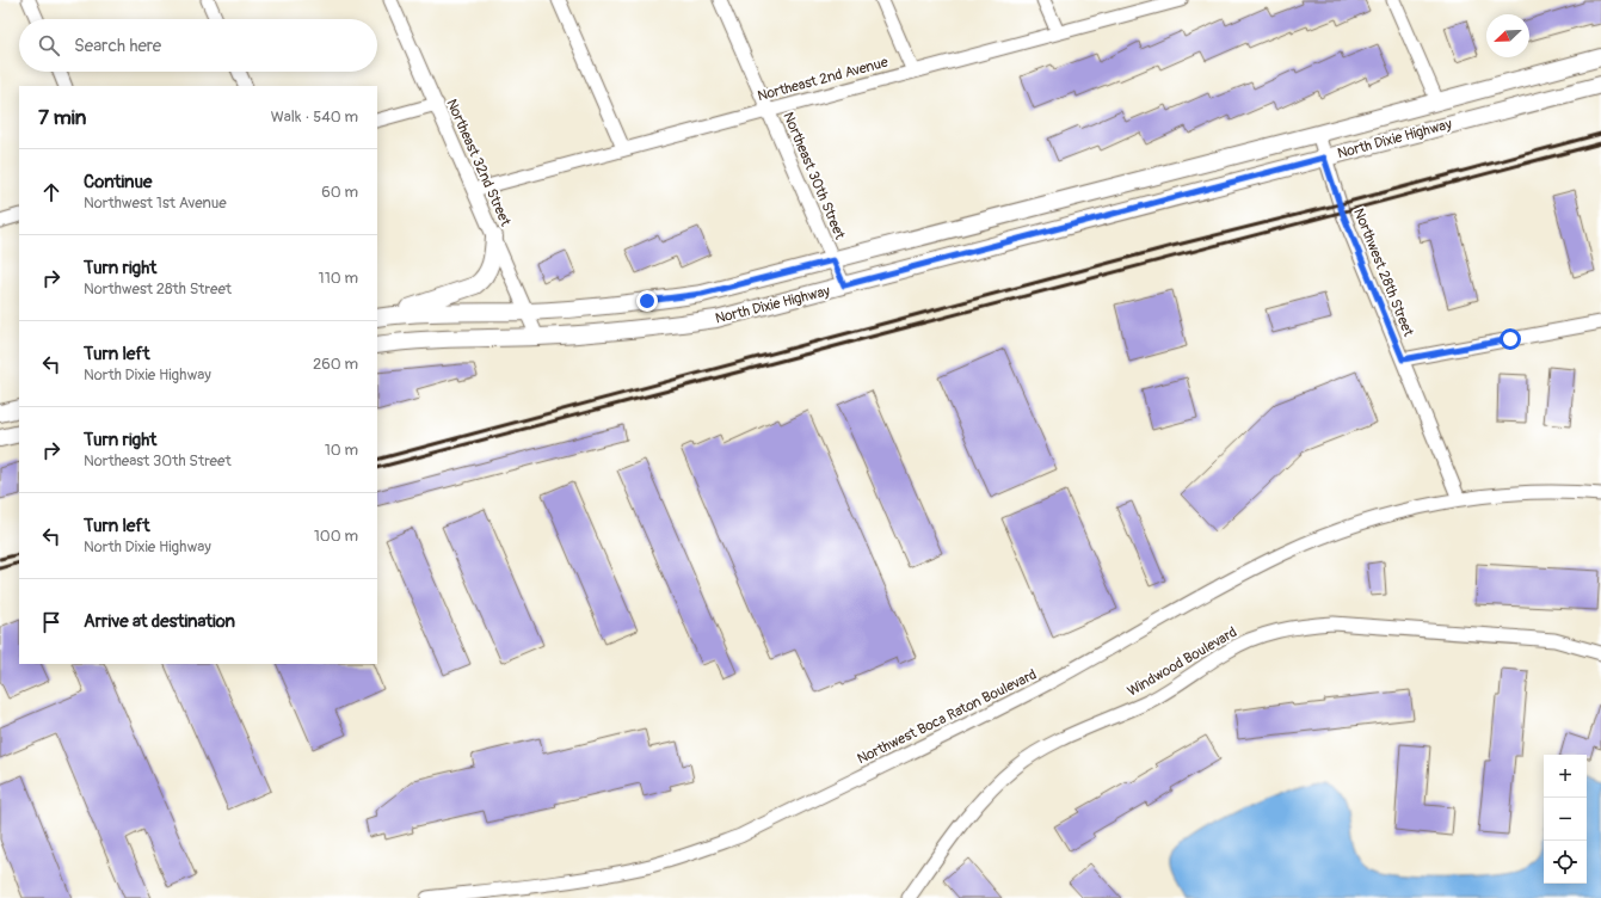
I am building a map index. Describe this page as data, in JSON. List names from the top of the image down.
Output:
{
  "streets": {
    "main road": ["North Dixie Highway"],
    "street": [
      "Northeast 2nd Avenue",
      "Northeast 32nd Street",
      "Northeast 30th Street",
      "Northwest 28th Street",
      "Windwood Boulevard",
      "Northwest Boca Raton Boulevard"
    ]
  },
  "crossings": [
    ["Northeast 2nd Avenue", "Northeast 32nd Street"],
    ["Northeast 2nd Avenue", "Northeast 30th Street"],
    ["North Dixie Highway", "Northeast 32nd Street"],
    ["North Dixie Highway", "Northeast 30th Street"],
    ["North Dixie Highway", "Northwest 28th Street"],
    ["Northwest 28th Street", "Northwest Boca Raton Boulevard"]
  ],
  "north": "bottom left",
  "page": {
    "search": "Search here",
    "heading": ["7 min", "Walk · 540 m"],
    "list": [
      ["Continue", "Northwest 1st Avenue", "60 m"],
      ["Turn right", "Northwest 28th Street", "110 m"],
      ["Turn left", "North Dixie Highway", "260 m"],
      ["Turn right", "Northeast 30th Street", "10 m"],
      ["Turn left", "North Dixie Highway", "100 m"],
      "Arrive at destination"
    ],
    "map_buttons": ["+", "−"]
  }
}
